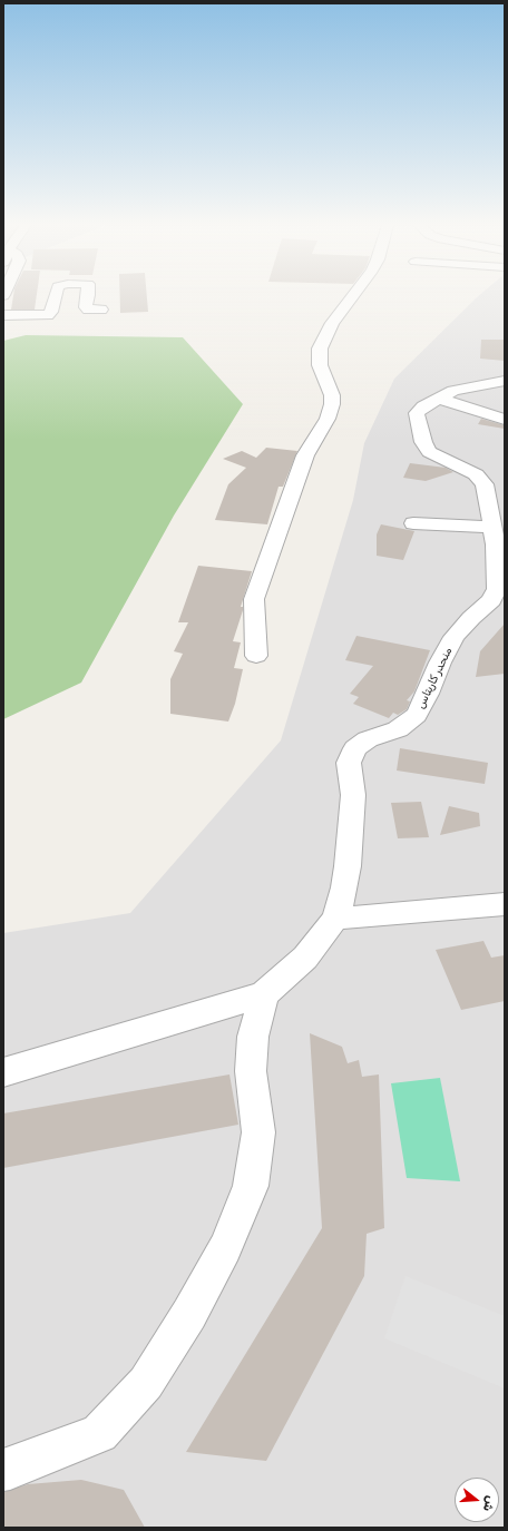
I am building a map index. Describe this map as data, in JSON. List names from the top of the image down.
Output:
{
  "streets": {
    "street": ["منحدر كاريتاس"]
  },
  "north": "right"
}
